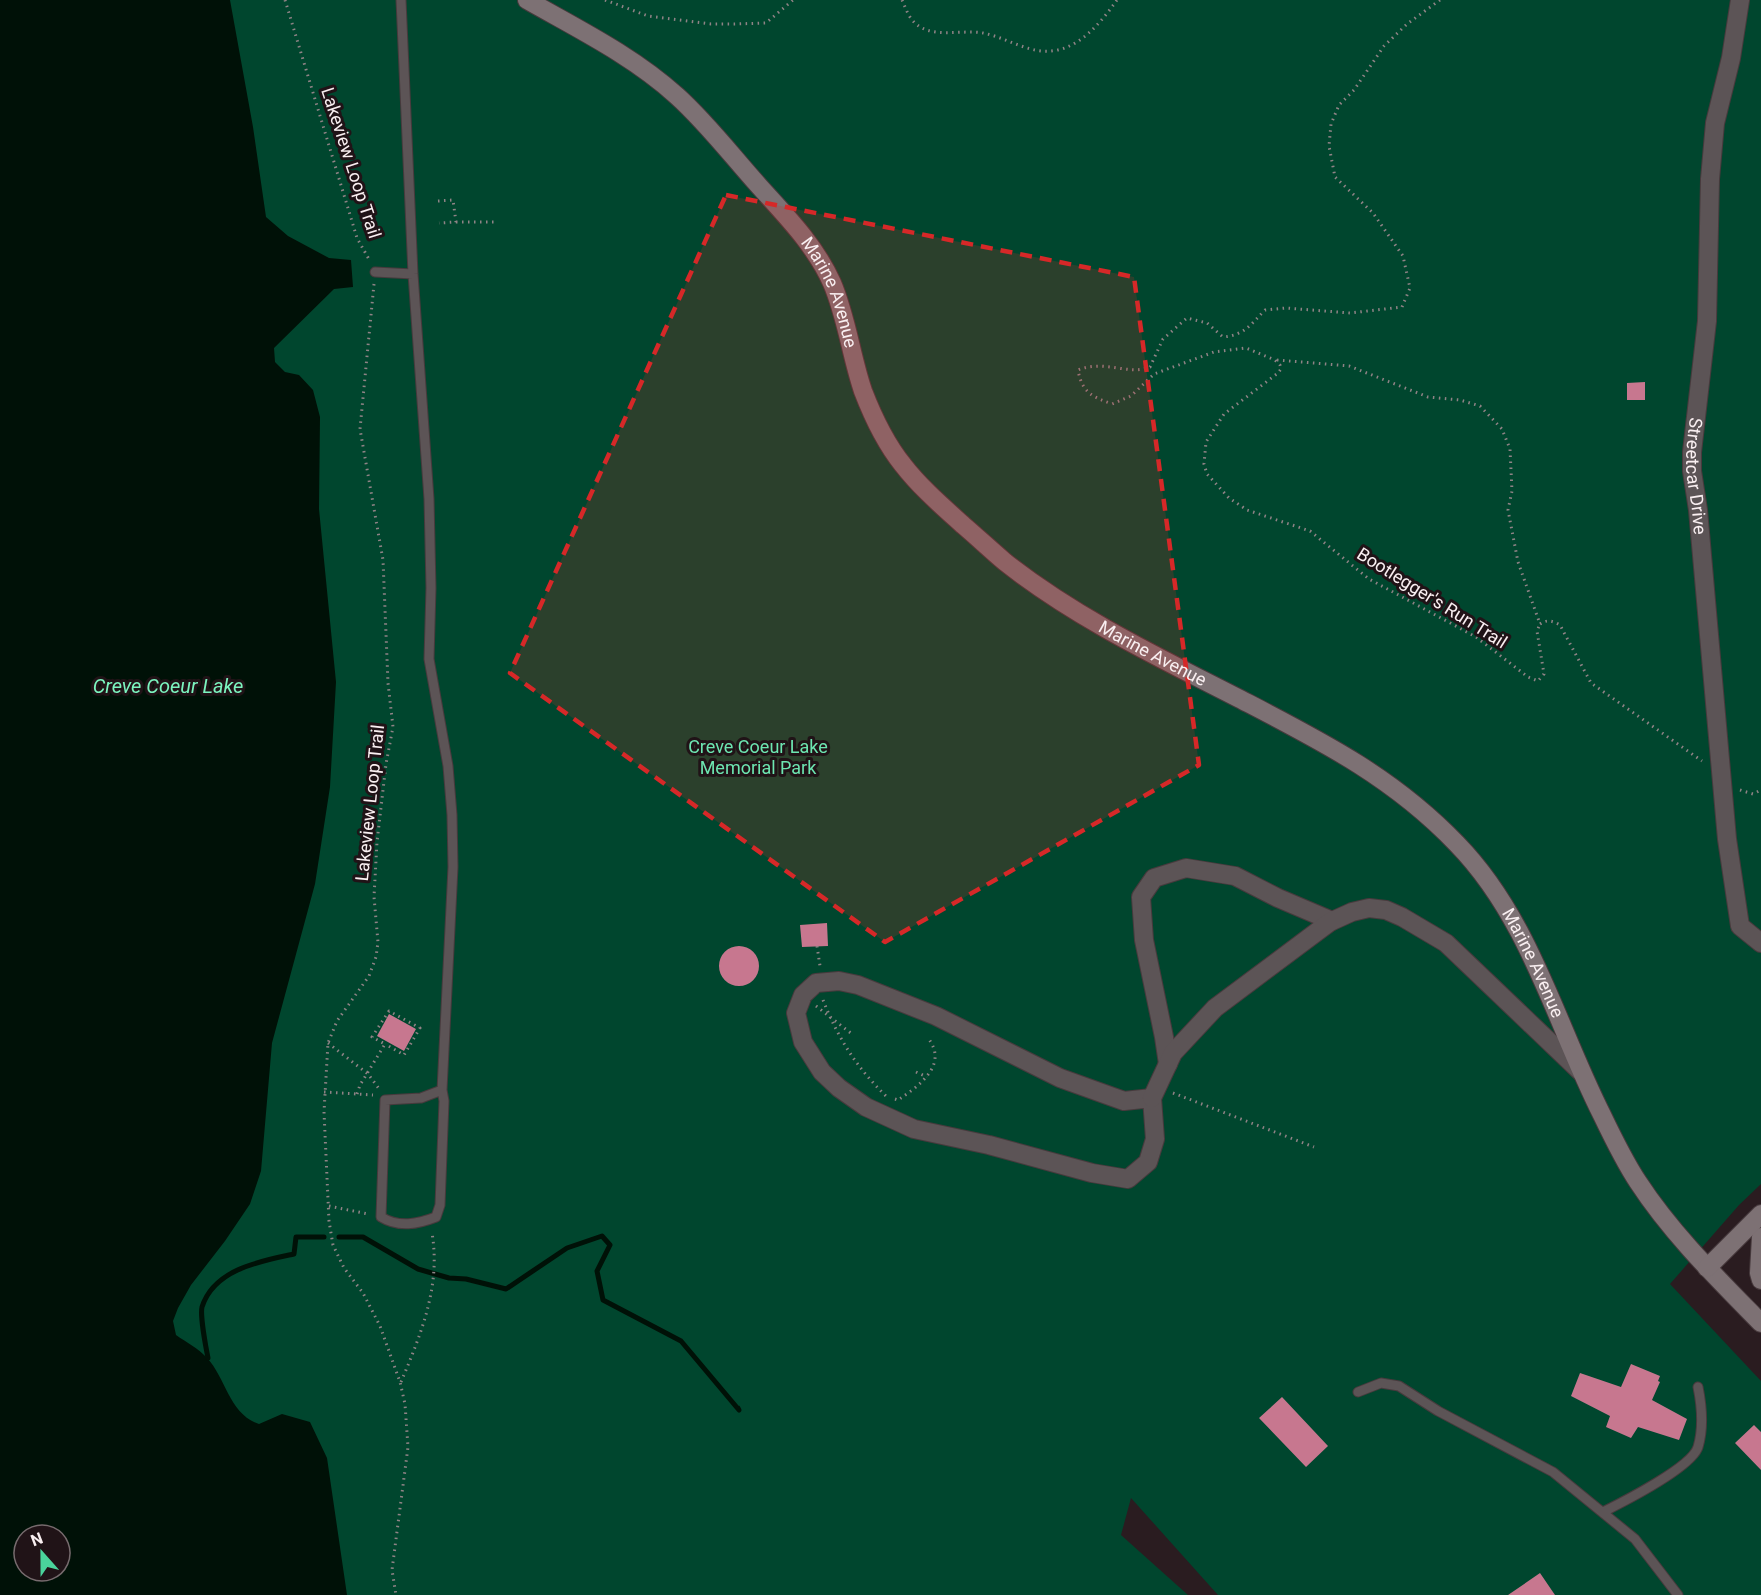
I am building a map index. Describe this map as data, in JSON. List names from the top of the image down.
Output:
{
  "streets": {
    "main road": ["Marine Avenue"],
    "street": ["Streetcar Drive"],
    "path": ["Lakeview Loop Trail", "Bootlegger's Run Trail"]
  },
  "water": ["Creve Coeur Lake"],
  "parks": ["Creve Coeur Lake Memorial Park"],
  "north": "top"
}
